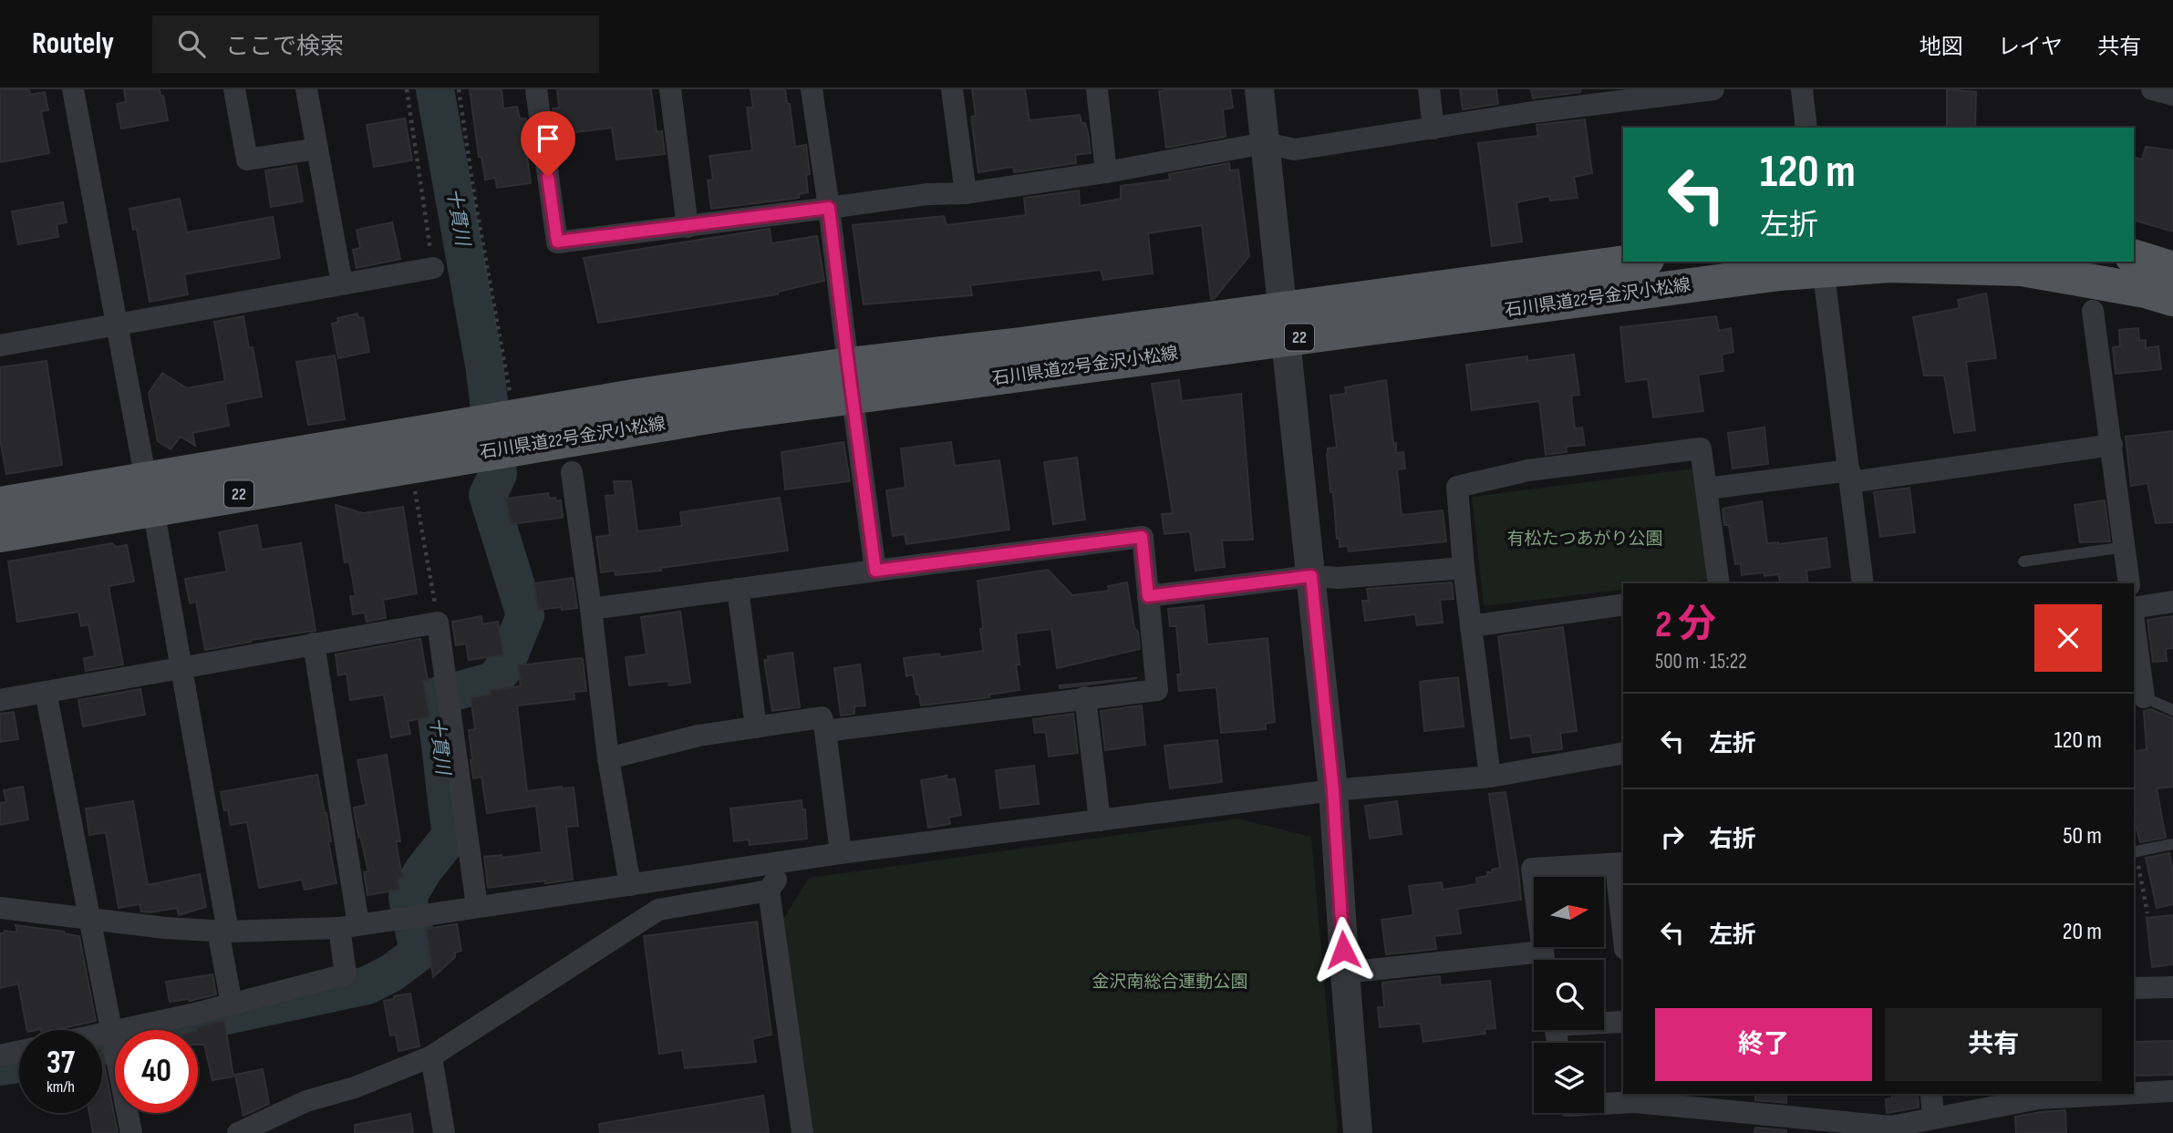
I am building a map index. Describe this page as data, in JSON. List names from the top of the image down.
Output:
{
  "streets": {
    "main road": ["石川県道22号金沢小松線", "22"]
  },
  "water": ["十貫川"],
  "parks": ["有松たつあがり公園", "金沢南総合運動公園"],
  "north": "right",
  "page": {
    "header": "Routely",
    "search": "ここで検索",
    "nav": ["地図", "レイヤ", "共有"],
    "turn": ["120 m", "左折"],
    "heading": ["2 分", "500 m · 15:22"],
    "list": [
      {
        "name": "左折",
        "value": "120 m"
      },
      {
        "name": "右折",
        "value": "50 m"
      },
      {
        "name": "左折",
        "value": "20 m"
      }
    ],
    "buttons": ["終了", "共有"],
    "speed": "37 km/h",
    "limit": "40"
  }
}
